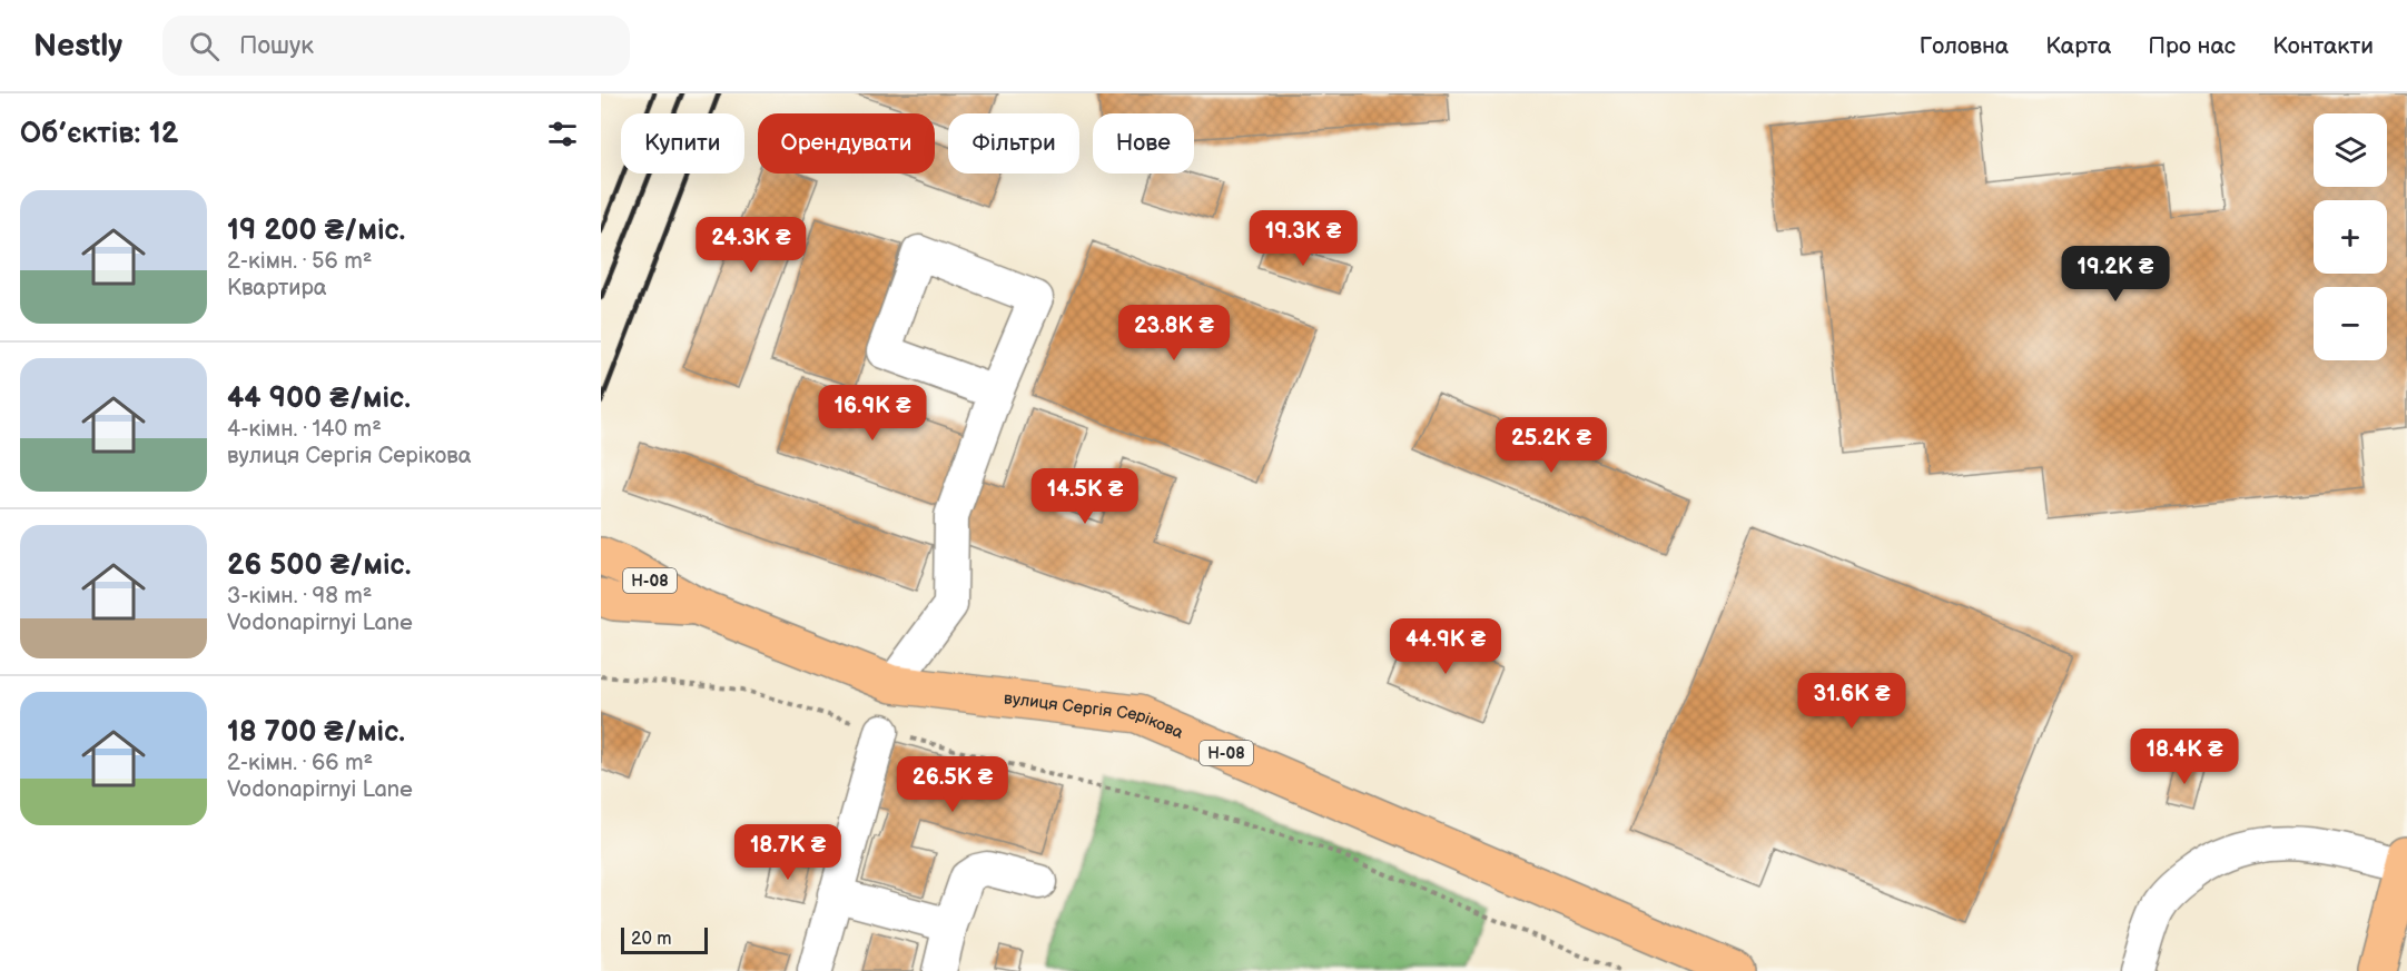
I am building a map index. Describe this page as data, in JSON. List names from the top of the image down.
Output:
{
  "streets": {
    "main road": ["Н-08", "вулиця Сергія Серікова"]
  },
  "scale_bar": "20 m",
  "page": {
    "header": "Nestly",
    "search": "Пошук",
    "nav": [
      "Головна",
      "Карта",
      "Про нас",
      "Контакти"
    ],
    "heading": "Об’єктів: 12",
    "map_buttons": ["+", "−"],
    "chip": [
      "Купити",
      "Орендувати",
      "Фільтри",
      "Нове"
    ],
    "list": [
      {
        "name": "19 200 ₴/міс.",
        "note": "2-кімн. · 56 m² · Квартира"
      },
      {
        "name": "44 900 ₴/міс.",
        "note": "4-кімн. · 140 m² · вулиця Сергія Серікова"
      },
      {
        "name": "26 500 ₴/міс.",
        "note": "3-кімн. · 98 m² · Vodonapirnyi Lane"
      },
      {
        "name": "18 700 ₴/міс.",
        "note": "2-кімн. · 66 m² · Vodonapirnyi Lane"
      }
    ],
    "price": [
      "19.3K ₴",
      "24.3K ₴",
      "19.2K ₴",
      "23.8K ₴",
      "16.9K ₴",
      "25.2K ₴",
      "14.5K ₴",
      "44.9K ₴",
      "31.6K ₴",
      "18.4K ₴",
      "26.5K ₴",
      "18.7K ₴"
    ],
    "scale": "20 m"
  }
}
